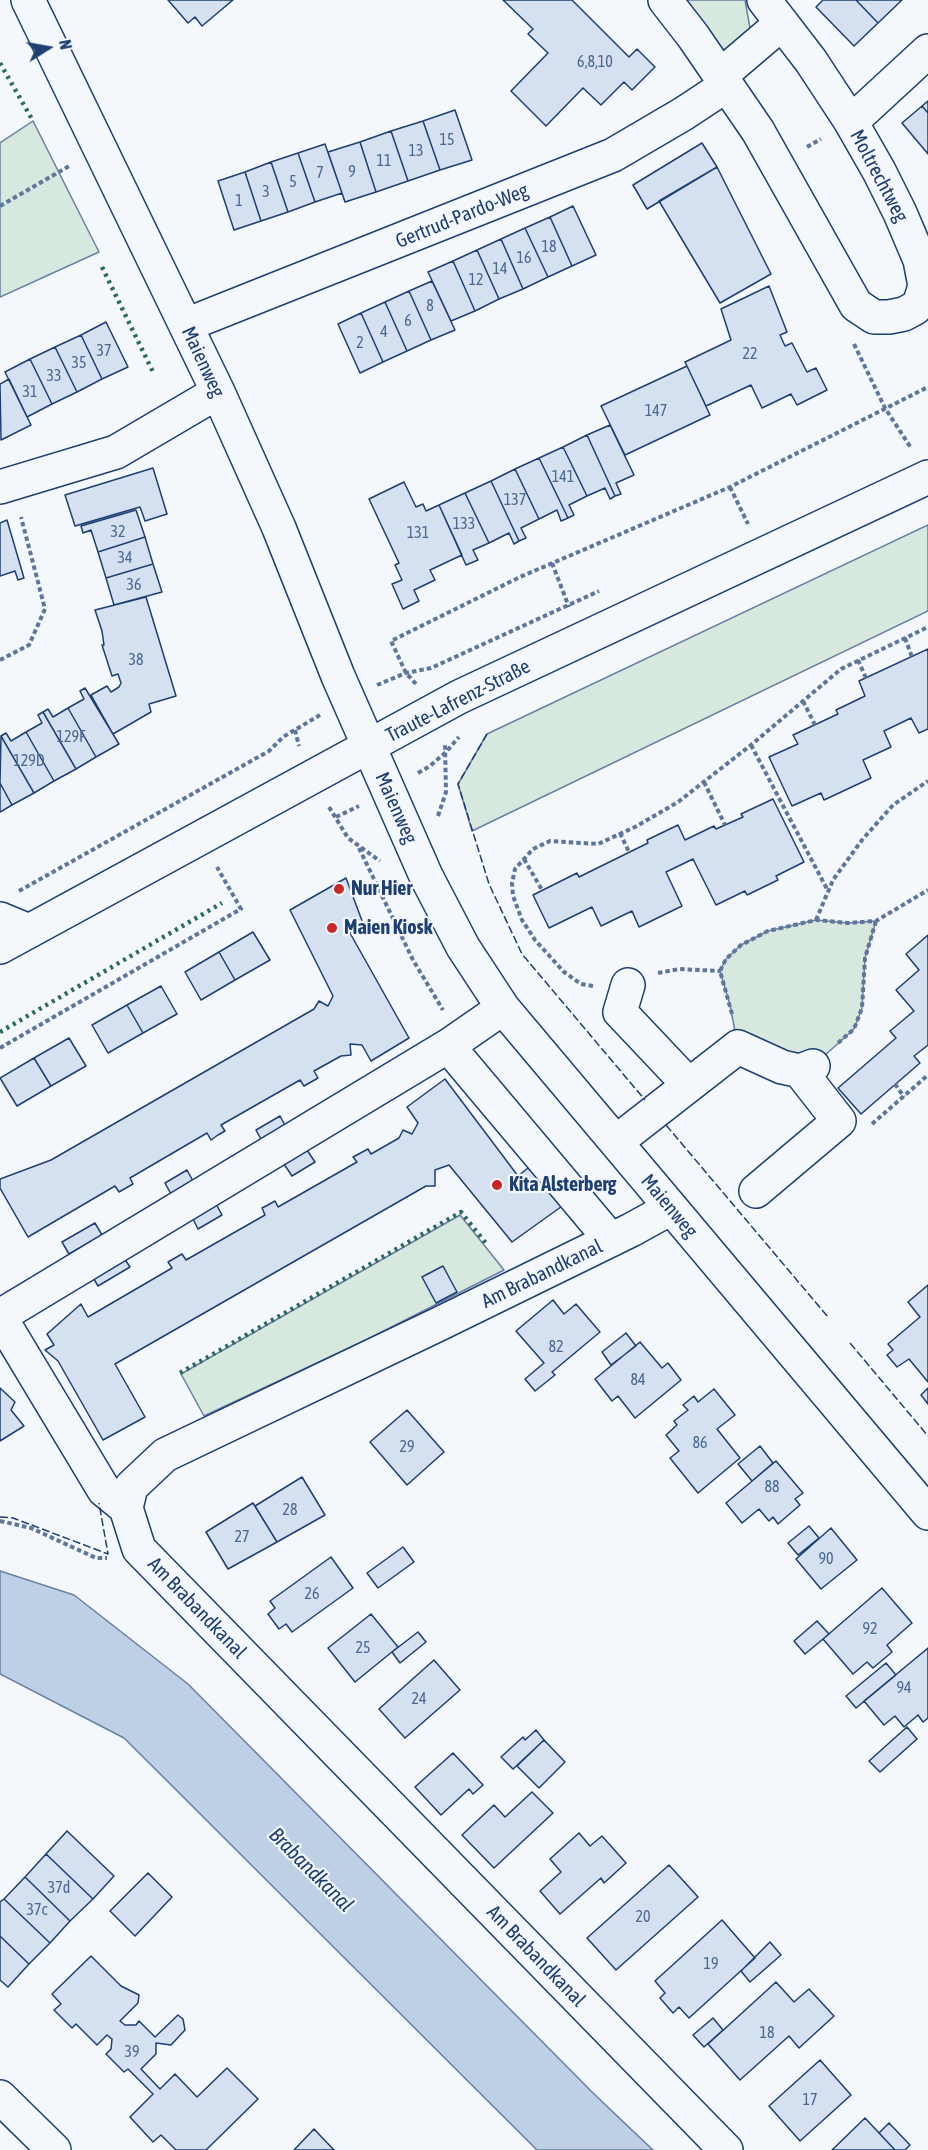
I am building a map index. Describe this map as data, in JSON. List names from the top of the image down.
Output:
{
  "streets": {
    "street": [
      "Moltrechtweg",
      "Gertrud-Pardo-Weg",
      "Maienweg",
      "Traute-Lafrenz-Straße",
      "Am Brabandkanal"
    ]
  },
  "crossings": [
    ["Moltrechtweg", "Gertrud-Pardo-Weg"],
    ["Gertrud-Pardo-Weg", "Maienweg"],
    ["Maienweg", "Traute-Lafrenz-Straße"],
    ["Maienweg", "Am Brabandkanal"]
  ],
  "water": ["Brabandkanal"],
  "places": ["Nur Hier", "Maien Kiosk", "Kita Alsterberg"],
  "house_numbers": [
    "6,8,10",
    "15",
    "13",
    "11",
    "9",
    "7",
    "5",
    "3",
    "1",
    "18",
    "16",
    "14",
    "12",
    "8",
    "6",
    "4",
    "2",
    "37",
    "22",
    "35",
    "33",
    "31",
    "147",
    "141",
    "137",
    "133",
    "32",
    "131",
    "34",
    "36",
    "38",
    "129F",
    "129D",
    "82",
    "84",
    "86",
    "29",
    "88",
    "28",
    "27",
    "90",
    "26",
    "92",
    "25",
    "94",
    "24",
    "37d",
    "37c",
    "20",
    "19",
    "18",
    "39",
    "17"
  ],
  "north": "right"
}
